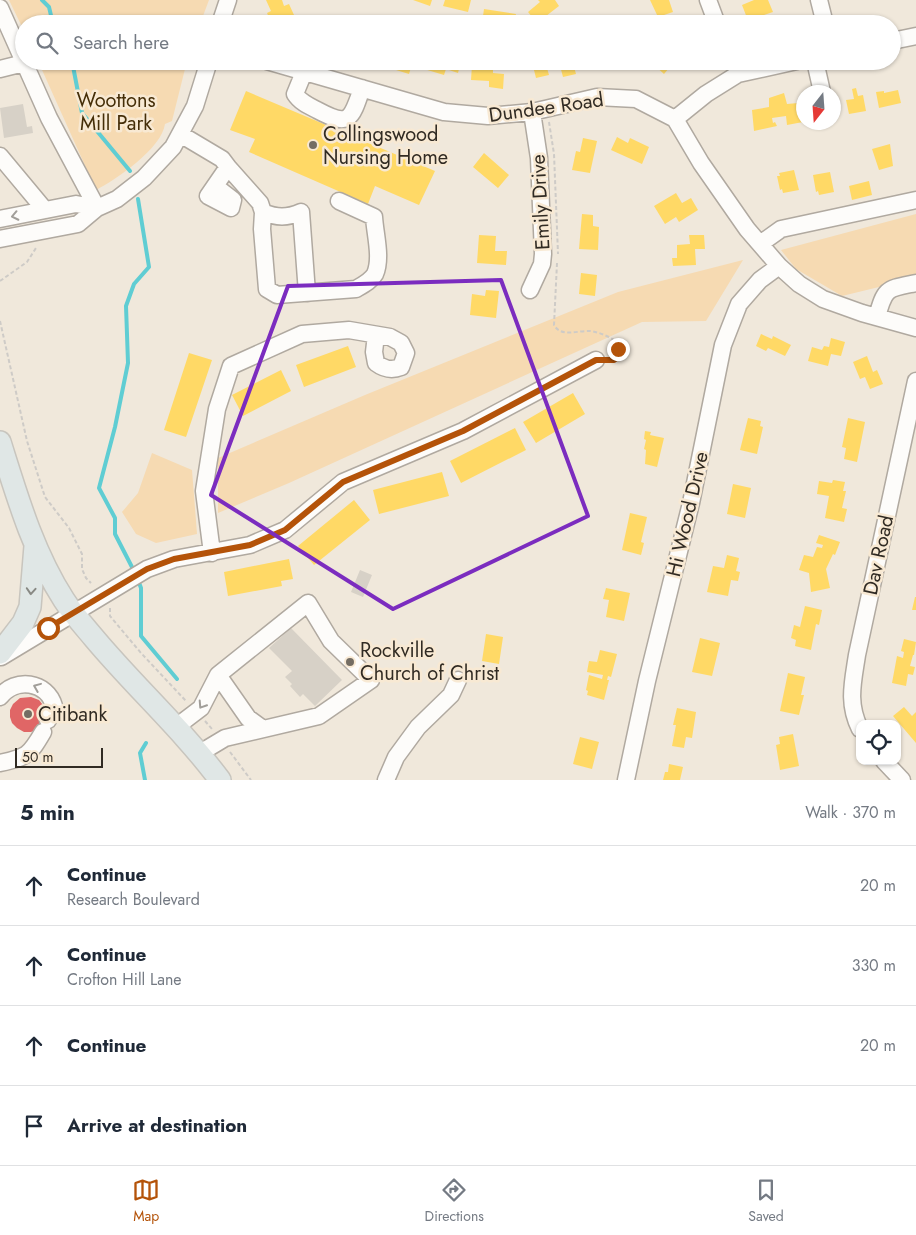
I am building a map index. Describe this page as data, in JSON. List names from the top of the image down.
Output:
{
  "streets": {
    "street": [
      "Dundee Road",
      "Emily Drive",
      "Hi Wood Drive",
      "Dav Road"
    ]
  },
  "crossings": [
    ["Dundee Road", "Emily Drive"]
  ],
  "parks": ["Woottons Mill Park"],
  "places": ["Collingswood Nursing Home", "Rockville Church of Christ", "Citibank"],
  "scale_bar": "50 m",
  "north": "bottom",
  "page": {
    "search": "Search here",
    "scale": "50 m",
    "heading": ["5 min", "Walk · 370 m"],
    "list": [
      ["Continue", "Research Boulevard", "20 m"],
      ["Continue", "Crofton Hill Lane", "330 m"],
      ["Continue", "20 m"],
      "Arrive at destination"
    ],
    "nav": ["Map", "Directions", "Saved"]
  }
}
